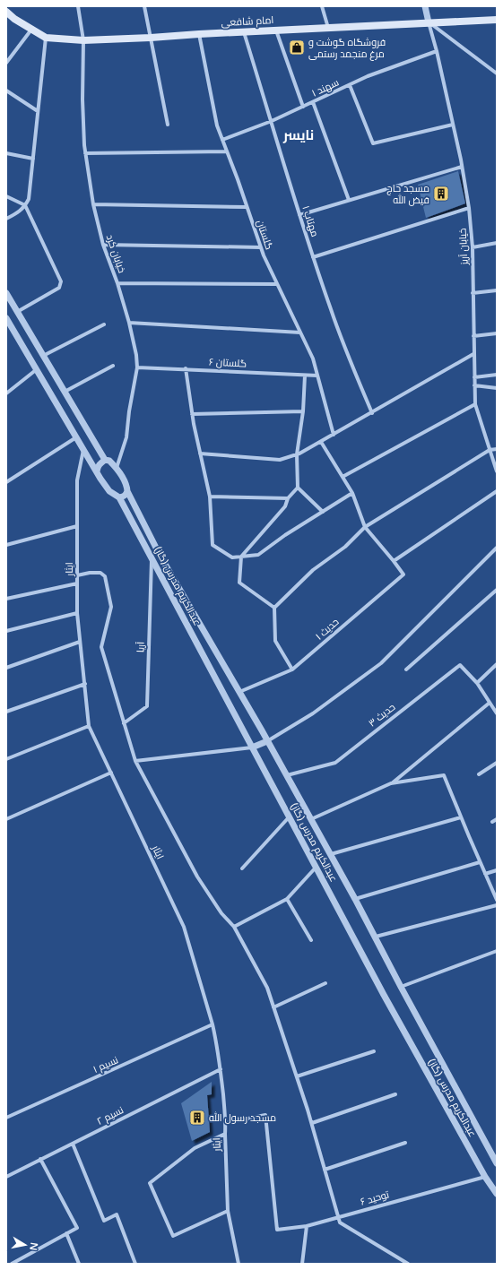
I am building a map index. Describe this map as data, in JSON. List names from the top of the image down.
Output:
{
  "streets": {
    "main road": ["امام شافعی"],
    "street": [
      "سهند ۱",
      "مهتاب ۱",
      "گلستان",
      "خیابان آریز",
      "خیابان کرد",
      "گلستان ۶",
      "ایثار",
      "عبدالکریم مدرس (گاز)",
      "حدیث ۱",
      "آریا",
      "حدیث ۳",
      "نسیم ۱",
      "نسیم ۲",
      "توحید ۶"
    ]
  },
  "crossings": [
    ["امام شافعی", "مهتاب ۱"],
    ["امام شافعی", "گلستان"],
    ["امام شافعی", "خیابان آریز"],
    ["امام شافعی", "خیابان کرد"],
    ["سهند ۱", "مهتاب ۱"],
    ["سهند ۱", "گلستان"],
    ["سهند ۱", "خیابان آریز"],
    ["گلستان", "گلستان ۶"],
    ["خیابان کرد", "گلستان ۶"],
    ["خیابان کرد", "عبدالکریم مدرس (گاز)"],
    ["ایثار", "نسیم ۱"],
    ["ایثار", "نسیم ۲"],
    ["ایثار", "توحید ۶"],
    ["عبدالکریم مدرس (گاز)", "حدیث ۱"],
    ["عبدالکریم مدرس (گاز)", "آریا"],
    ["عبدالکریم مدرس (گاز)", "حدیث ۳"],
    ["عبدالکریم مدرس (گاز)", "توحید ۶"]
  ],
  "districts": ["نایسر"],
  "places": {
    "shop": ["فروشگاه گوشت و مرغ منجمد رستمی"],
    "building": ["مسجد حاج فیض الله", "مسجد رسول الله"]
  },
  "north": "right"
}
